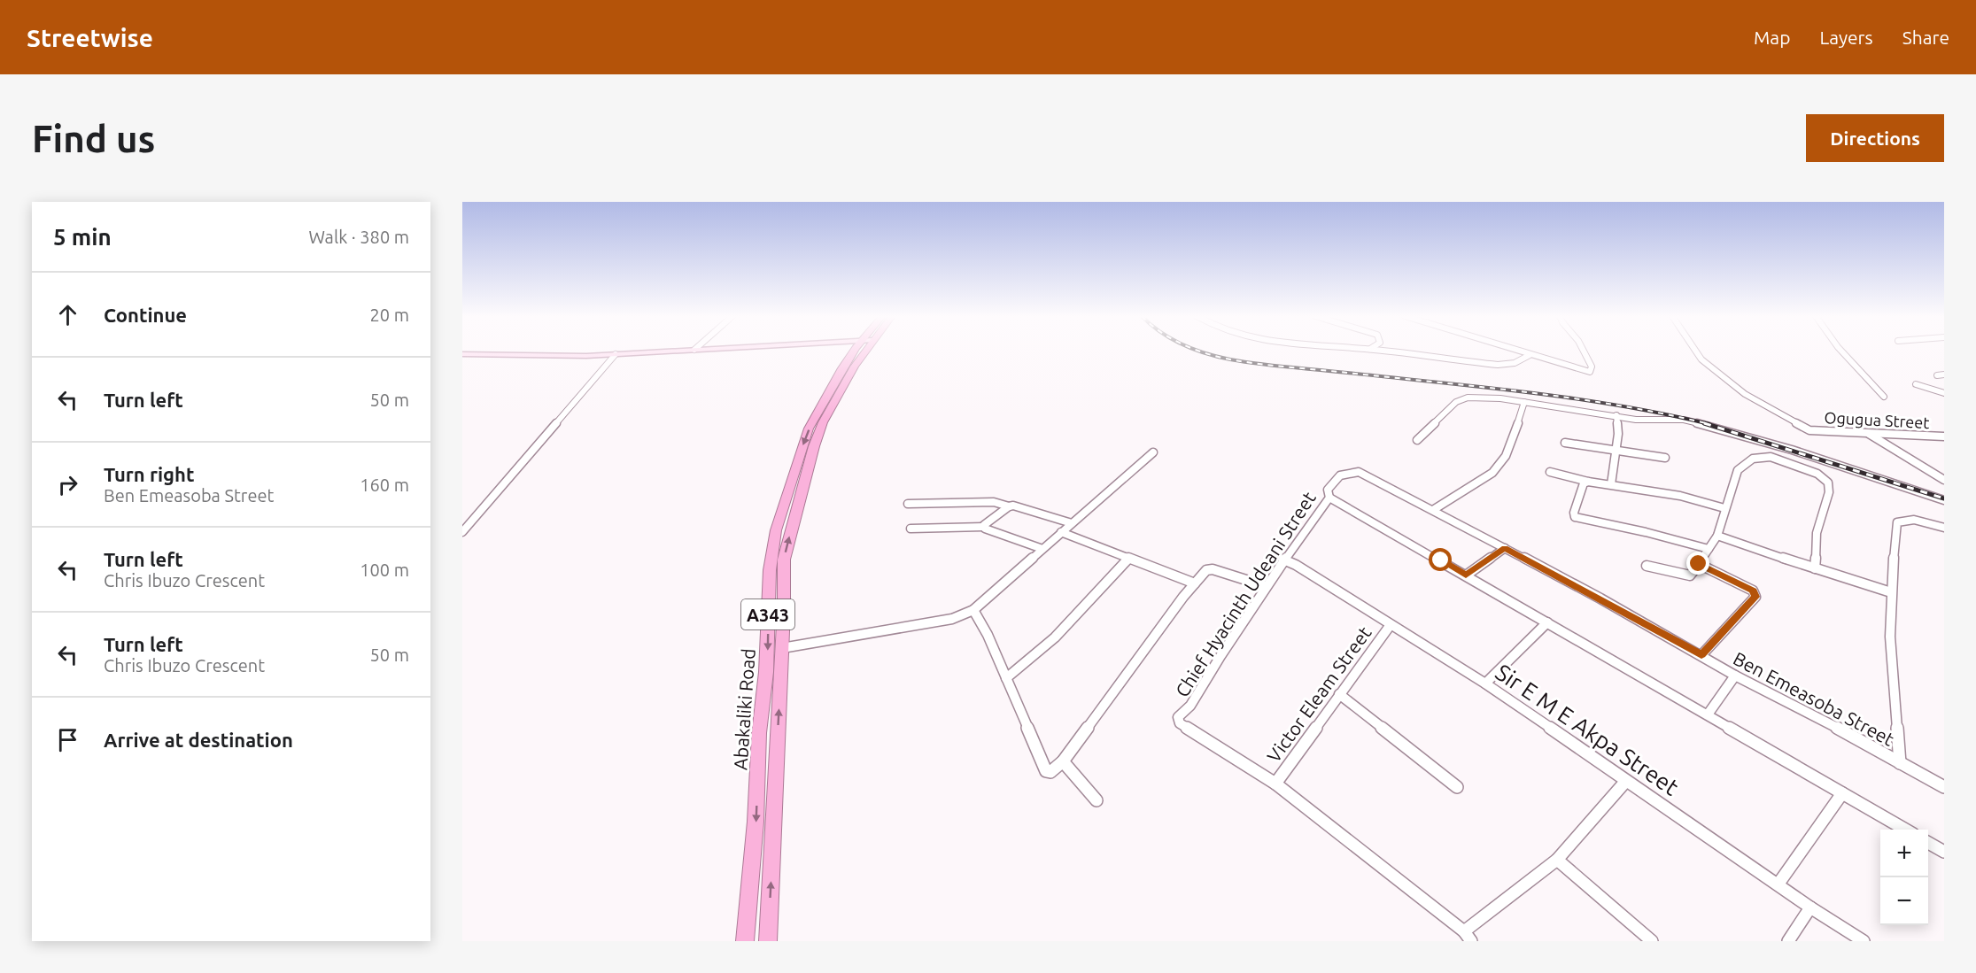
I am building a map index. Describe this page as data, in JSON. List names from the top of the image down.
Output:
{
  "streets": {
    "highway": ["A343", "Abakaliki Road"],
    "street": [
      "Ogugua Street",
      "Chief Hyacinth Udeani Street",
      "Victor Eleam Street",
      "Ben Emeasoba Street",
      "Sir E M E Akpa Street"
    ]
  },
  "crossings": [
    ["Chief Hyacinth Udeani Street", "Victor Eleam Street"],
    ["Chief Hyacinth Udeani Street", "Ben Emeasoba Street"],
    ["Chief Hyacinth Udeani Street", "Sir E M E Akpa Street"],
    ["Victor Eleam Street", "Sir E M E Akpa Street"]
  ],
  "page": {
    "header": "Streetwise",
    "nav": ["Map", "Layers", "Share"],
    "buttons": "Directions",
    "title": "Find us",
    "heading": ["5 min", "Walk · 380 m"],
    "list": [
      ["Continue", "20 m"],
      ["Turn left", "50 m"],
      ["Turn right", "Ben Emeasoba Street", "160 m"],
      ["Turn left", "Chris Ibuzo Crescent", "100 m"],
      ["Turn left", "Chris Ibuzo Crescent", "50 m"],
      "Arrive at destination"
    ],
    "map_buttons": ["+", "−"]
  }
}
